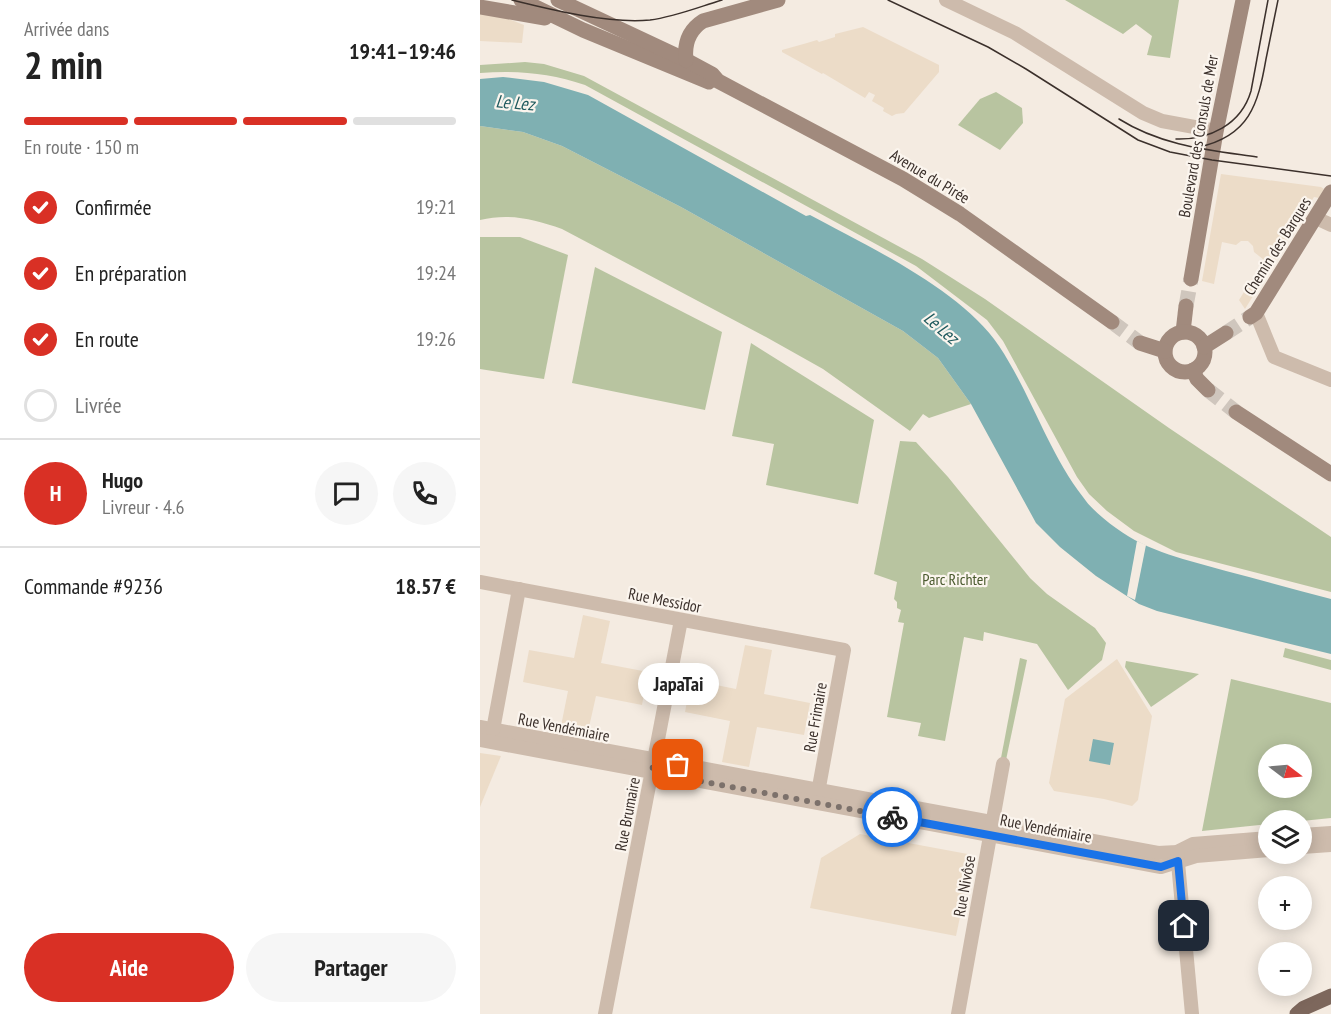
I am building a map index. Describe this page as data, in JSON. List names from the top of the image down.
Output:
{
  "streets": {
    "main road": ["Boulevard des Consuls de Mer", "Avenue du Pirée", "Chemin des Barques"],
    "street": [
      "Rue Messidor",
      "Rue Frimaire",
      "Rue Vendémiaire",
      "Rue Brumaire",
      "Rue Nivôse"
    ]
  },
  "crossings": [
    ["Rue Messidor", "Rue Frimaire"],
    ["Rue Messidor", "Rue Brumaire"],
    ["Rue Frimaire", "Rue Vendémiaire"],
    ["Rue Vendémiaire", "Rue Brumaire"],
    ["Rue Vendémiaire", "Rue Nivôse"]
  ],
  "water": ["Le Lez"],
  "parks": ["Parc Richter"],
  "places": ["JapaTai"],
  "north": "right",
  "page": {
    "heading": ["2 min", "Arrivée dans", "19:41–19:46"],
    "panel": [
      "Hugo",
      "Livreur · 4.6",
      "Commande #9236",
      "18.57 €"
    ],
    "bar": "En route · 150 m",
    "list": [
      ["Confirmée", "19:21"],
      ["En préparation", "19:24"],
      ["En route", "19:26"],
      "Livrée"
    ],
    "round": "H",
    "bubble": "JapaTai",
    "map_buttons": ["+", "−"],
    "buttons": ["Aide", "Partager"]
  }
}
